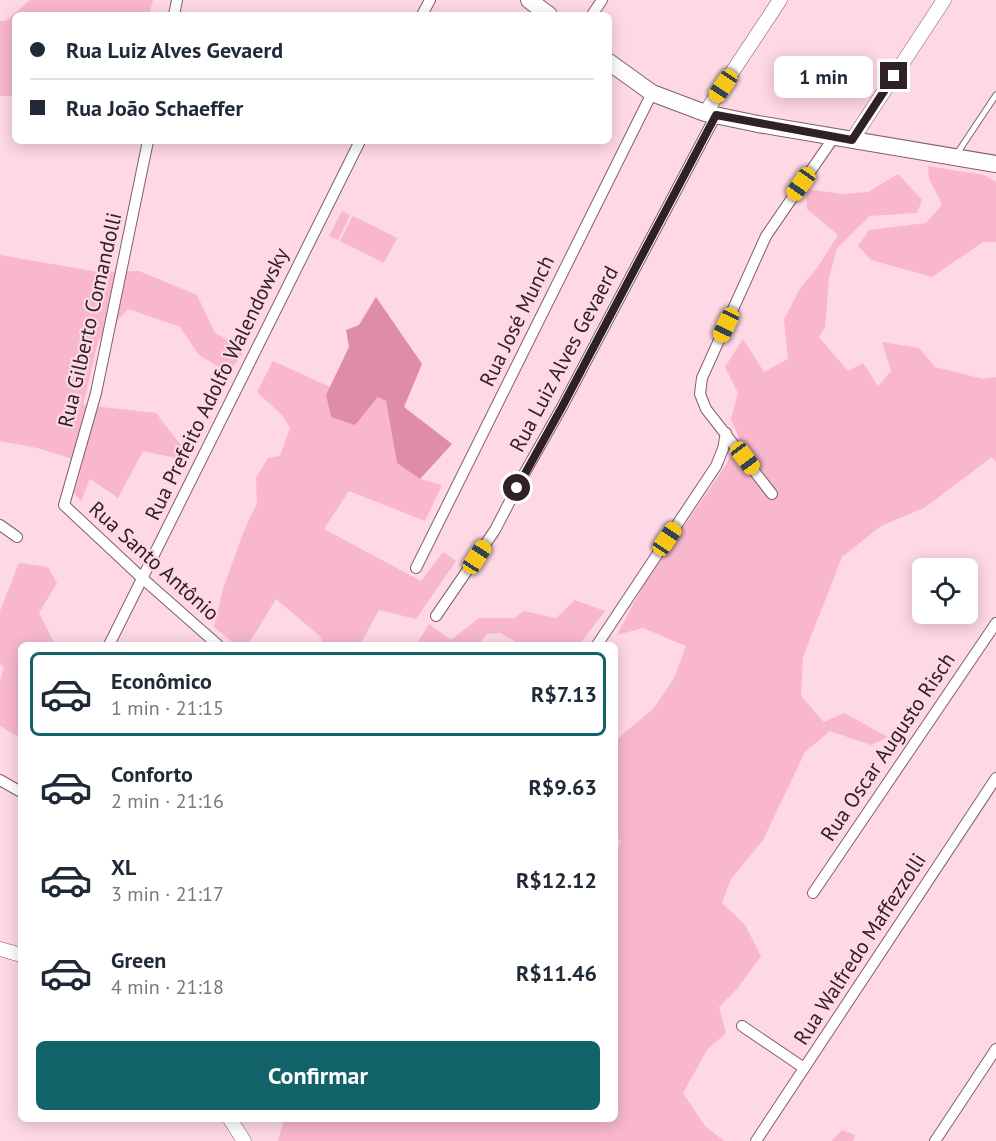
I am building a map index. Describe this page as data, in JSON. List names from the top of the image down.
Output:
{
  "streets": {
    "street": [
      "Rua Gilberto Comandolli",
      "Rua José Munch",
      "Rua Luiz Alves Gevaerd",
      "Rua Prefeito Adolfo Walendowsky",
      "Rua Santo Antônio",
      "Rua Oscar Augusto Risch",
      "Rua Walfredo Maffezzolli"
    ]
  },
  "crossings": [
    ["Rua Gilberto Comandolli", "Rua Santo Antônio"],
    ["Rua Prefeito Adolfo Walendowsky", "Rua Santo Antônio"]
  ],
  "page": {
    "banner": ["Rua Luiz Alves Gevaerd", "Rua João Schaeffer"],
    "bubble": "1 min",
    "list": [
      {
        "name": "Econômico",
        "note": "1 min · 21:15",
        "value": "R$7.13"
      },
      {
        "name": "Conforto",
        "note": "2 min · 21:16",
        "value": "R$9.63"
      },
      {
        "name": "XL",
        "note": "3 min · 21:17",
        "value": "R$12.12"
      },
      {
        "name": "Green",
        "note": "4 min · 21:18",
        "value": "R$11.46"
      }
    ],
    "buttons": "Confirmar"
  }
}
